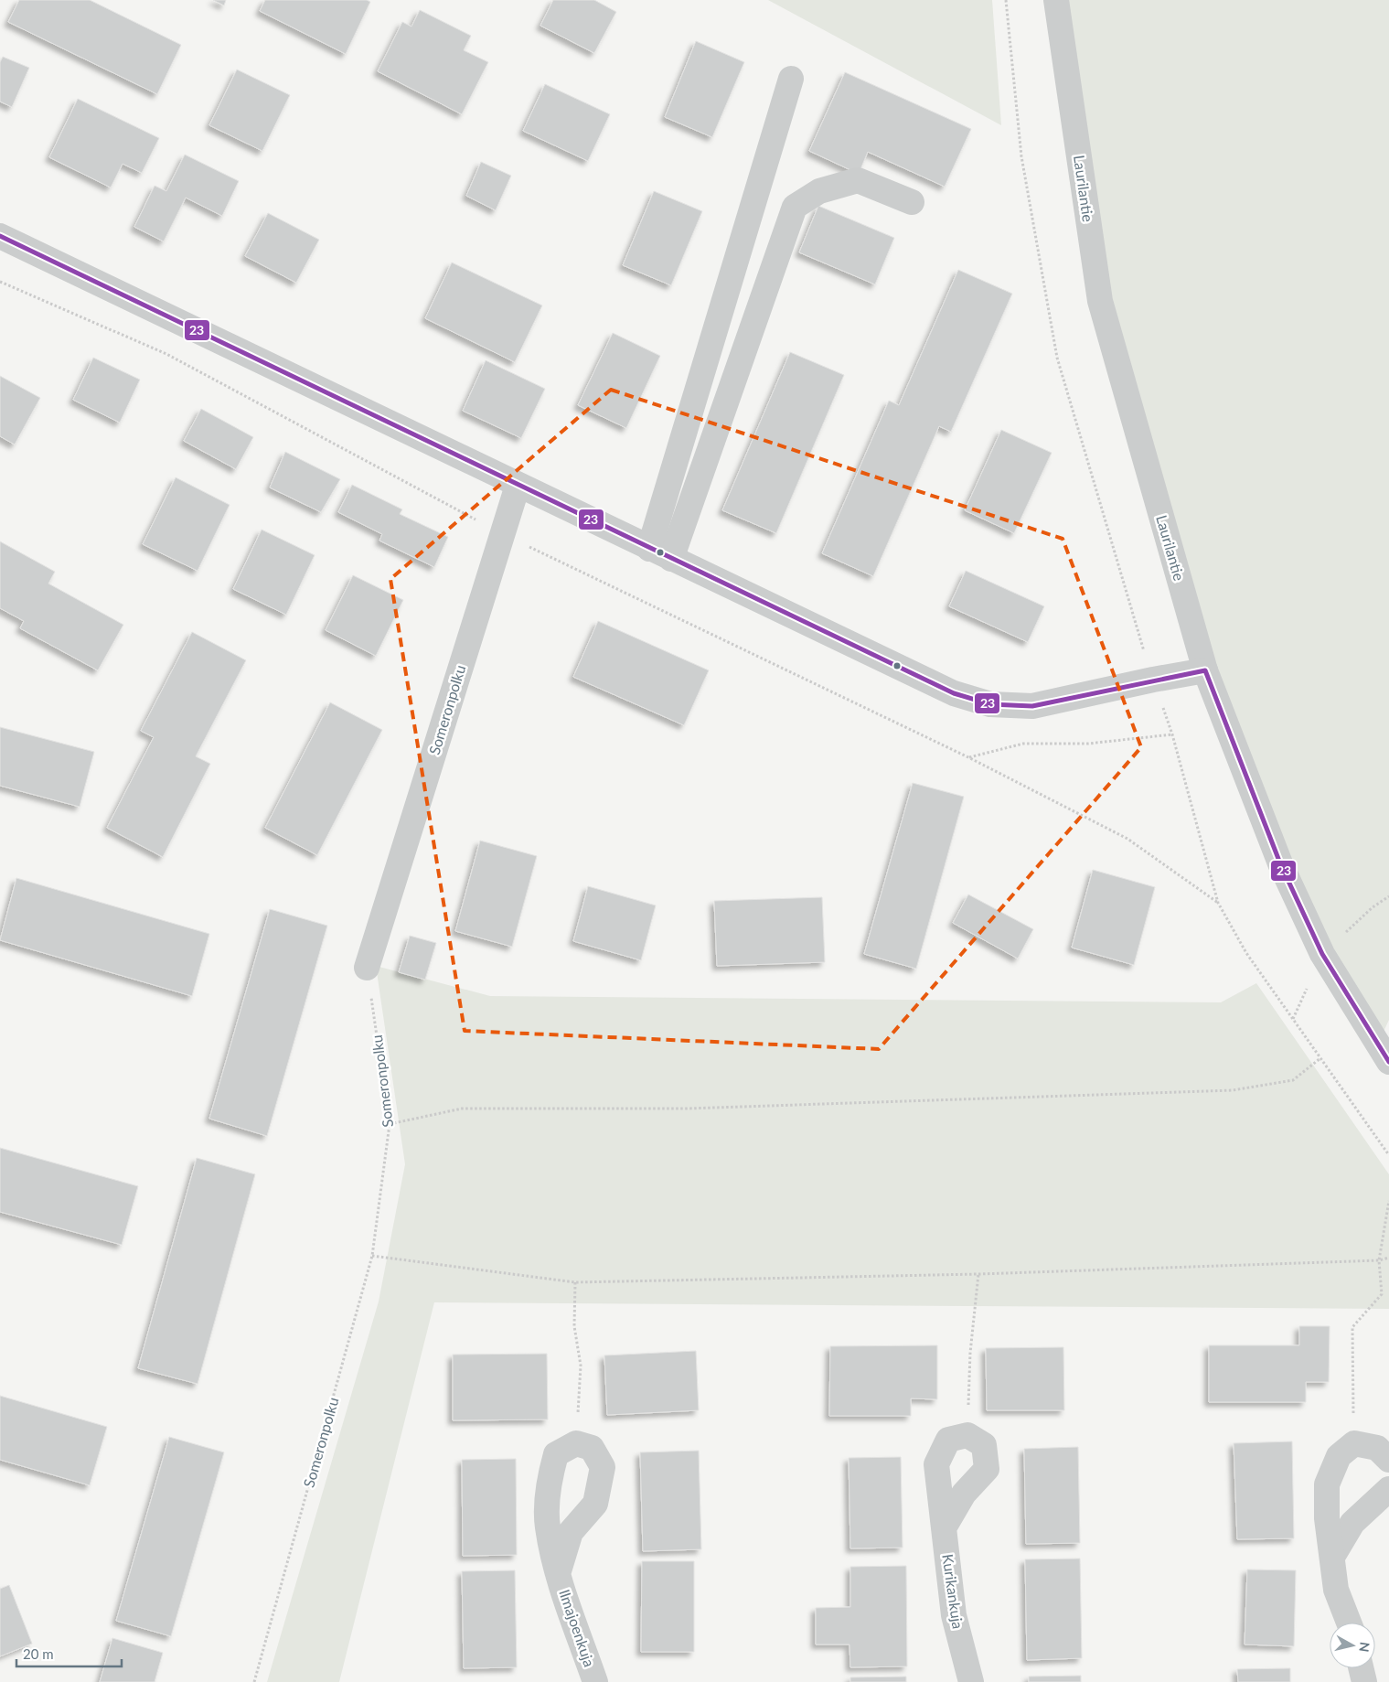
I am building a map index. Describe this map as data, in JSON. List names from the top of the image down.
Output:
{
  "streets": {
    "street": [
      "Laurilantie",
      "Someronpolku",
      "Kurikankuja",
      "Ilmajoenkuja"
    ]
  },
  "lines": ["transit line 23"],
  "scale_bar": "20 m",
  "north": "right"
}
